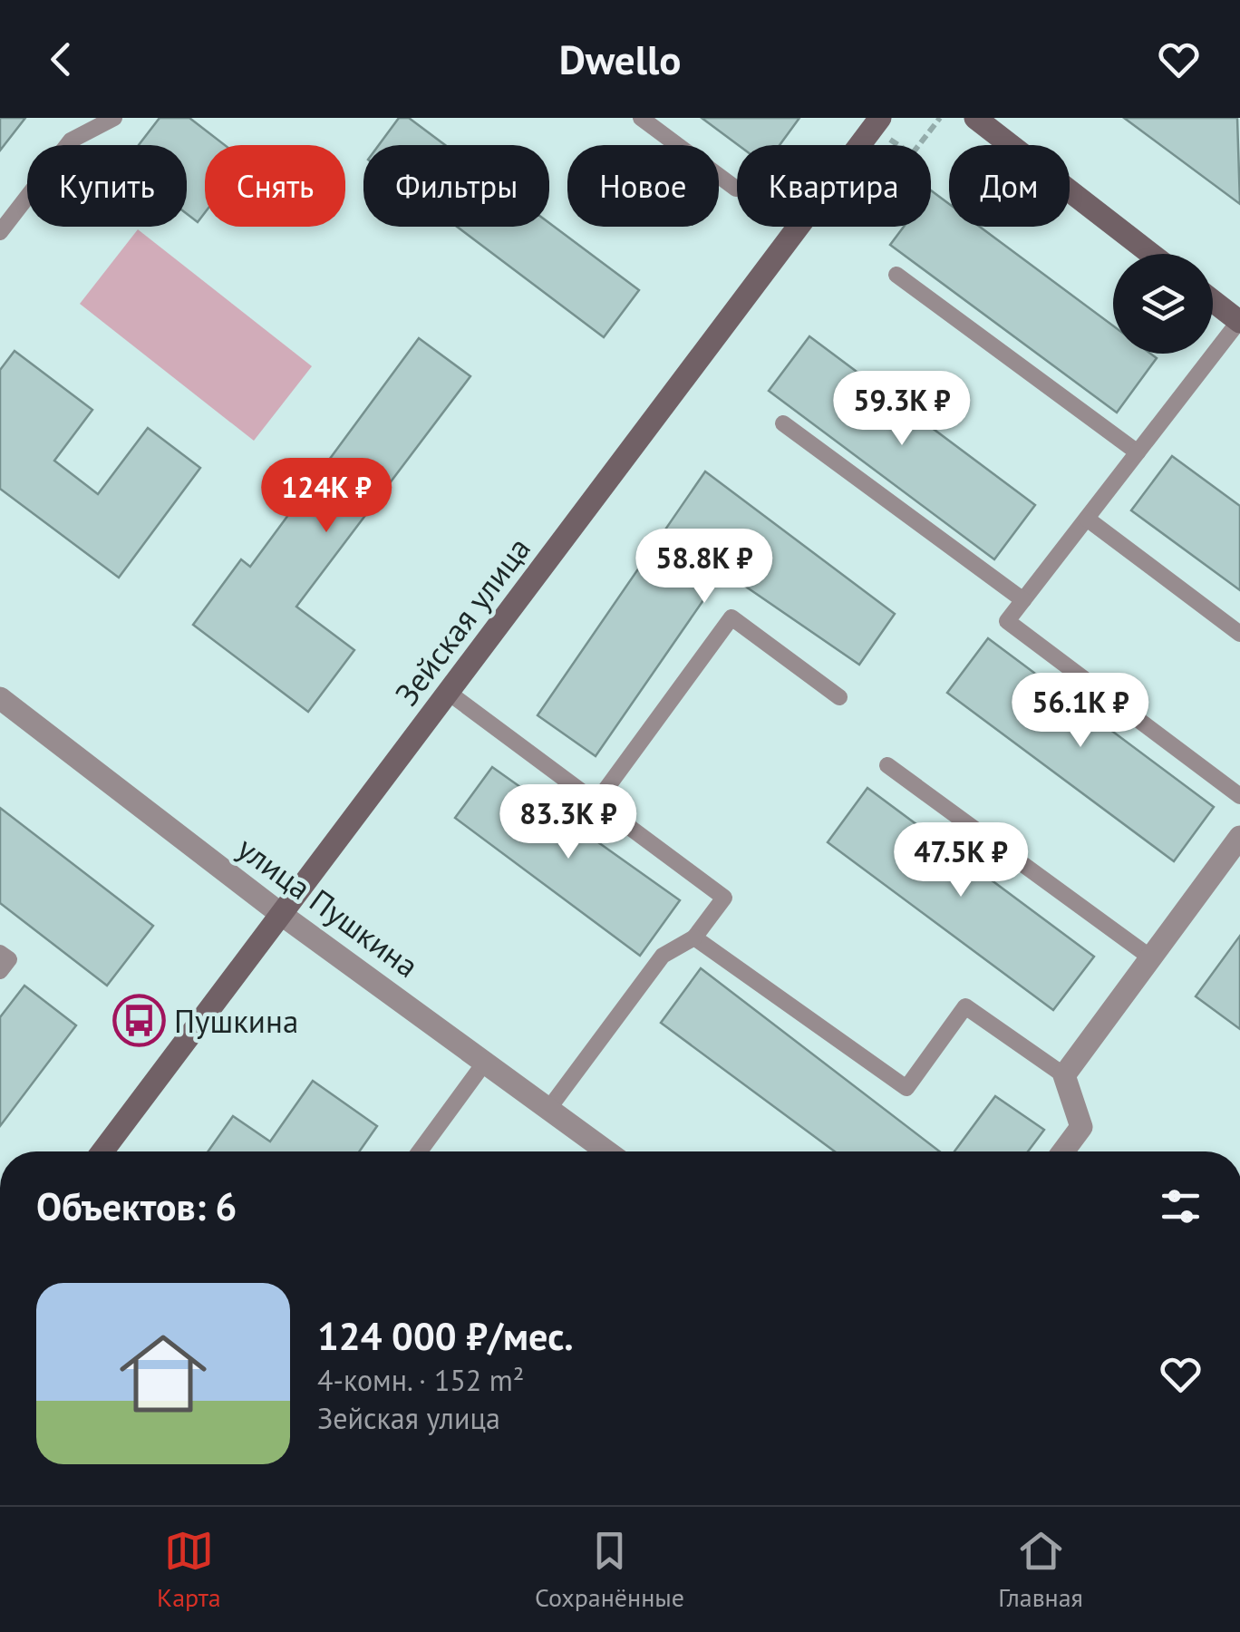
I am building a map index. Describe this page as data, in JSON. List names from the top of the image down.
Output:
{
  "streets": {
    "street": ["Зейская улица", "улица Пушкина"]
  },
  "crossings": [
    ["Зейская улица", "улица Пушкина"]
  ],
  "places": {
    "bus stop": ["Пушкина"]
  },
  "page": {
    "header": "Dwello",
    "chip": [
      "Купить",
      "Снять",
      "Фильтры",
      "Новое",
      "Квартира",
      "Дом"
    ],
    "price": [
      "59.3K ₽",
      "124K ₽",
      "58.8K ₽",
      "56.1K ₽",
      "83.3K ₽",
      "47.5K ₽"
    ],
    "heading": "Объектов: 6",
    "list": [
      {
        "name": "124 000 ₽/мес.",
        "note": "4-комн. · 152 m² · Зейская улица"
      }
    ],
    "tabs": ["Карта", "Сохранённые", "Главная"]
  }
}
